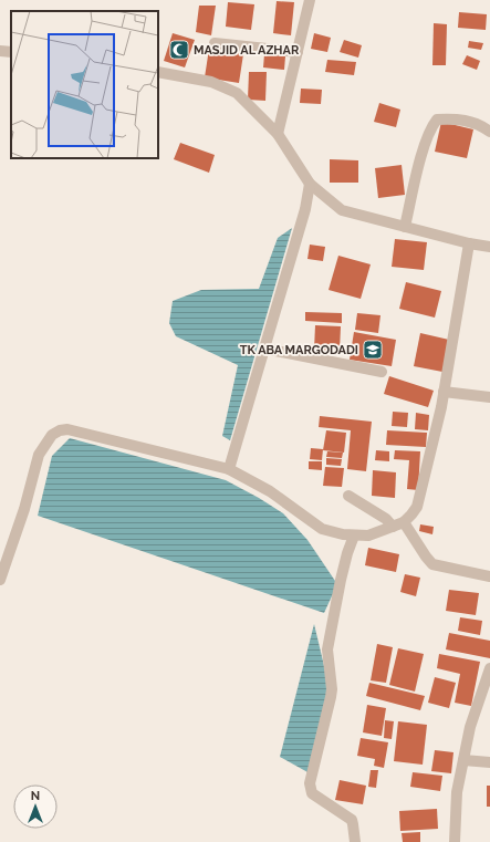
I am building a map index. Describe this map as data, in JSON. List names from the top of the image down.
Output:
{
  "places": {
    "mosque": ["MASJID AL AZHAR"],
    "school or university": ["TK ABA MARGODADI"]
  },
  "north": "top"
}
